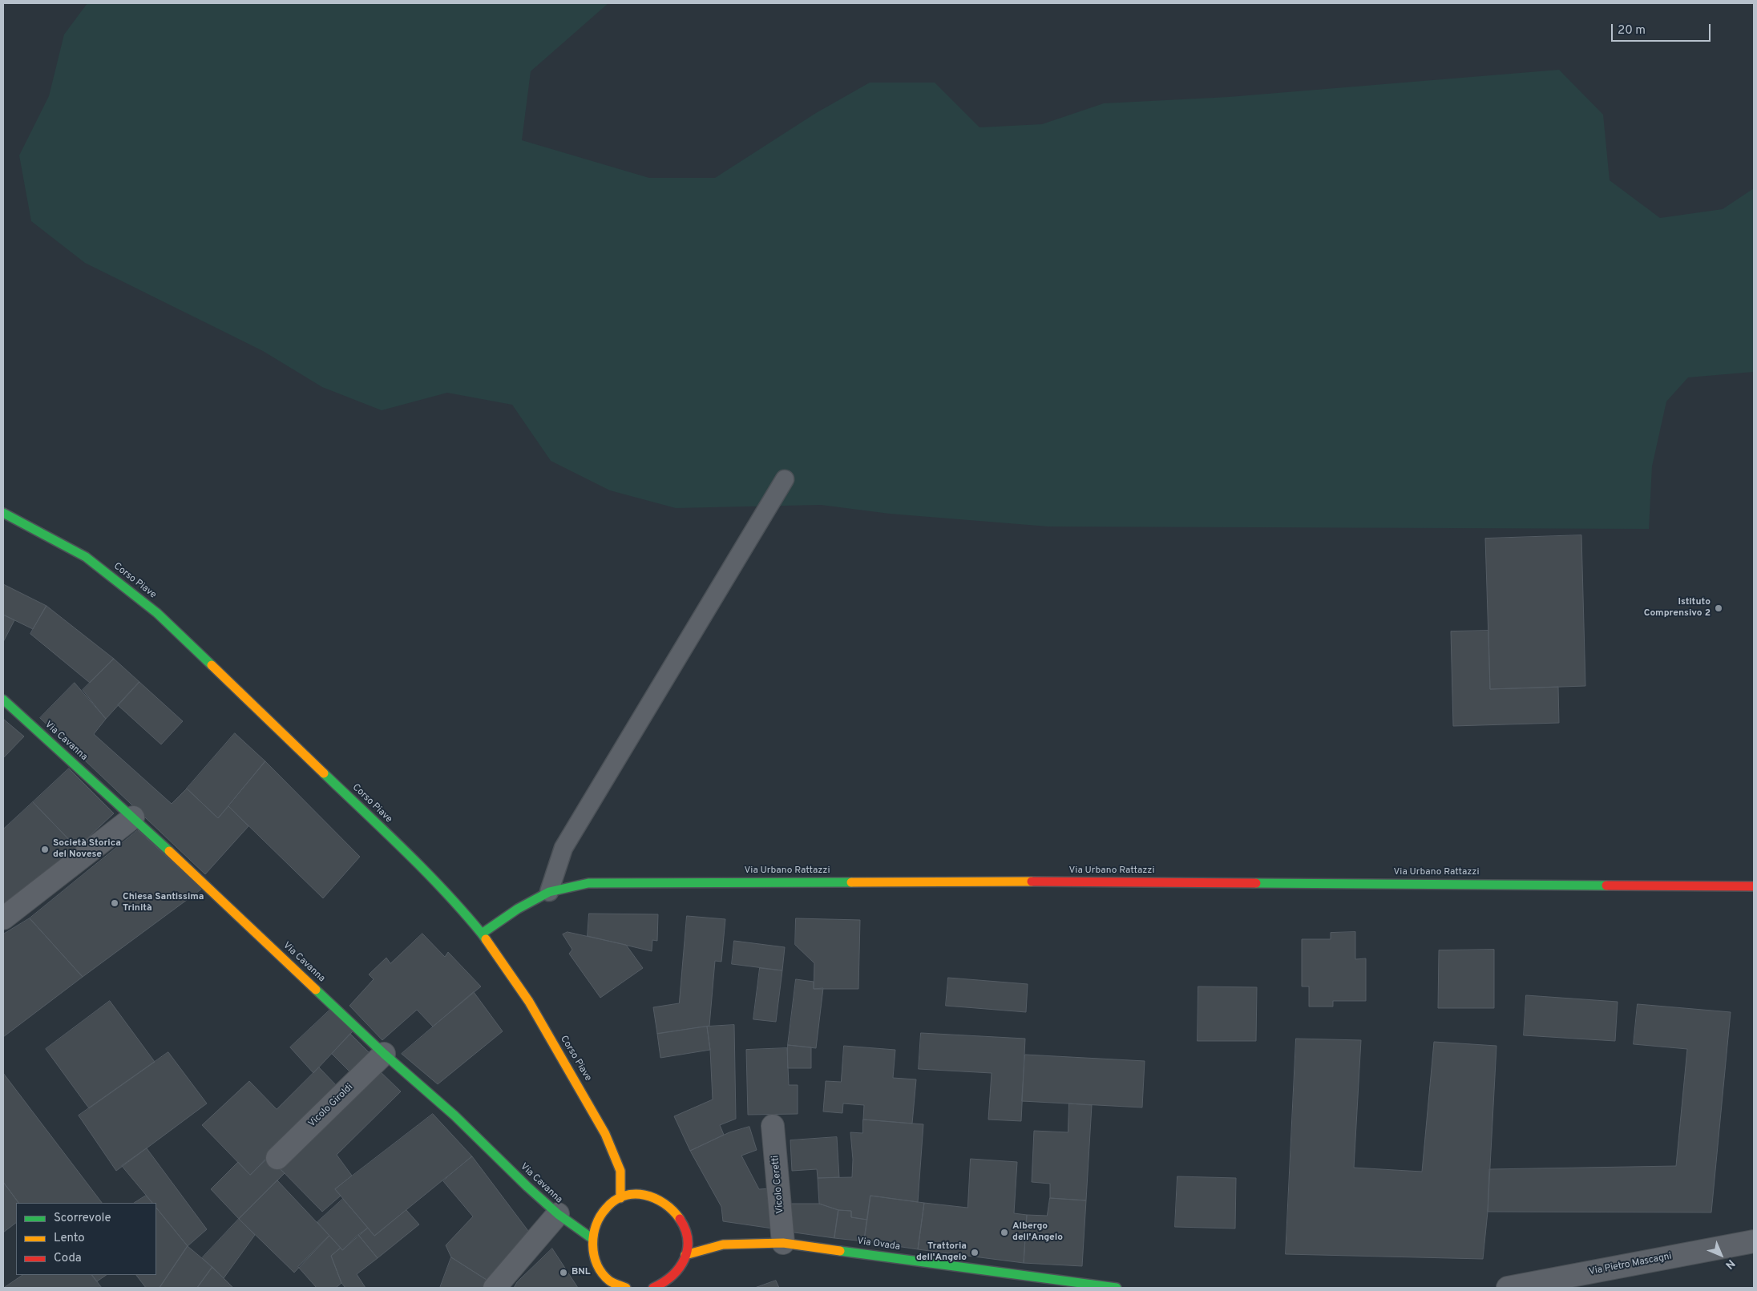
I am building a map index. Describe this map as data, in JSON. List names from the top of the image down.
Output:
{
  "streets": {
    "main road": [
      "Corso Piave",
      "Via Cavanna",
      "Via Urbano Rattazzi",
      "Via Ovada"
    ],
    "street": ["Vicolo Giroldi", "Vicolo Ceretti", "Via Pietro Mascagni"]
  },
  "crossings": [
    ["Corso Piave", "Via Urbano Rattazzi"],
    ["Via Cavanna", "Vicolo Giroldi"],
    ["Vicolo Ceretti", "Via Ovada"]
  ],
  "places": [
    "Istituto Comprensivo 2",
    "Società Storica del Novese",
    "Chiesa Santissima Trinità",
    "Albergo dell'Angelo",
    "Trattoria dell'Angelo",
    "BNL"
  ],
  "legend": ["Scorrevole", "Lento", "Coda"],
  "scale_bar": "20 m",
  "north": "bottom right"
}
